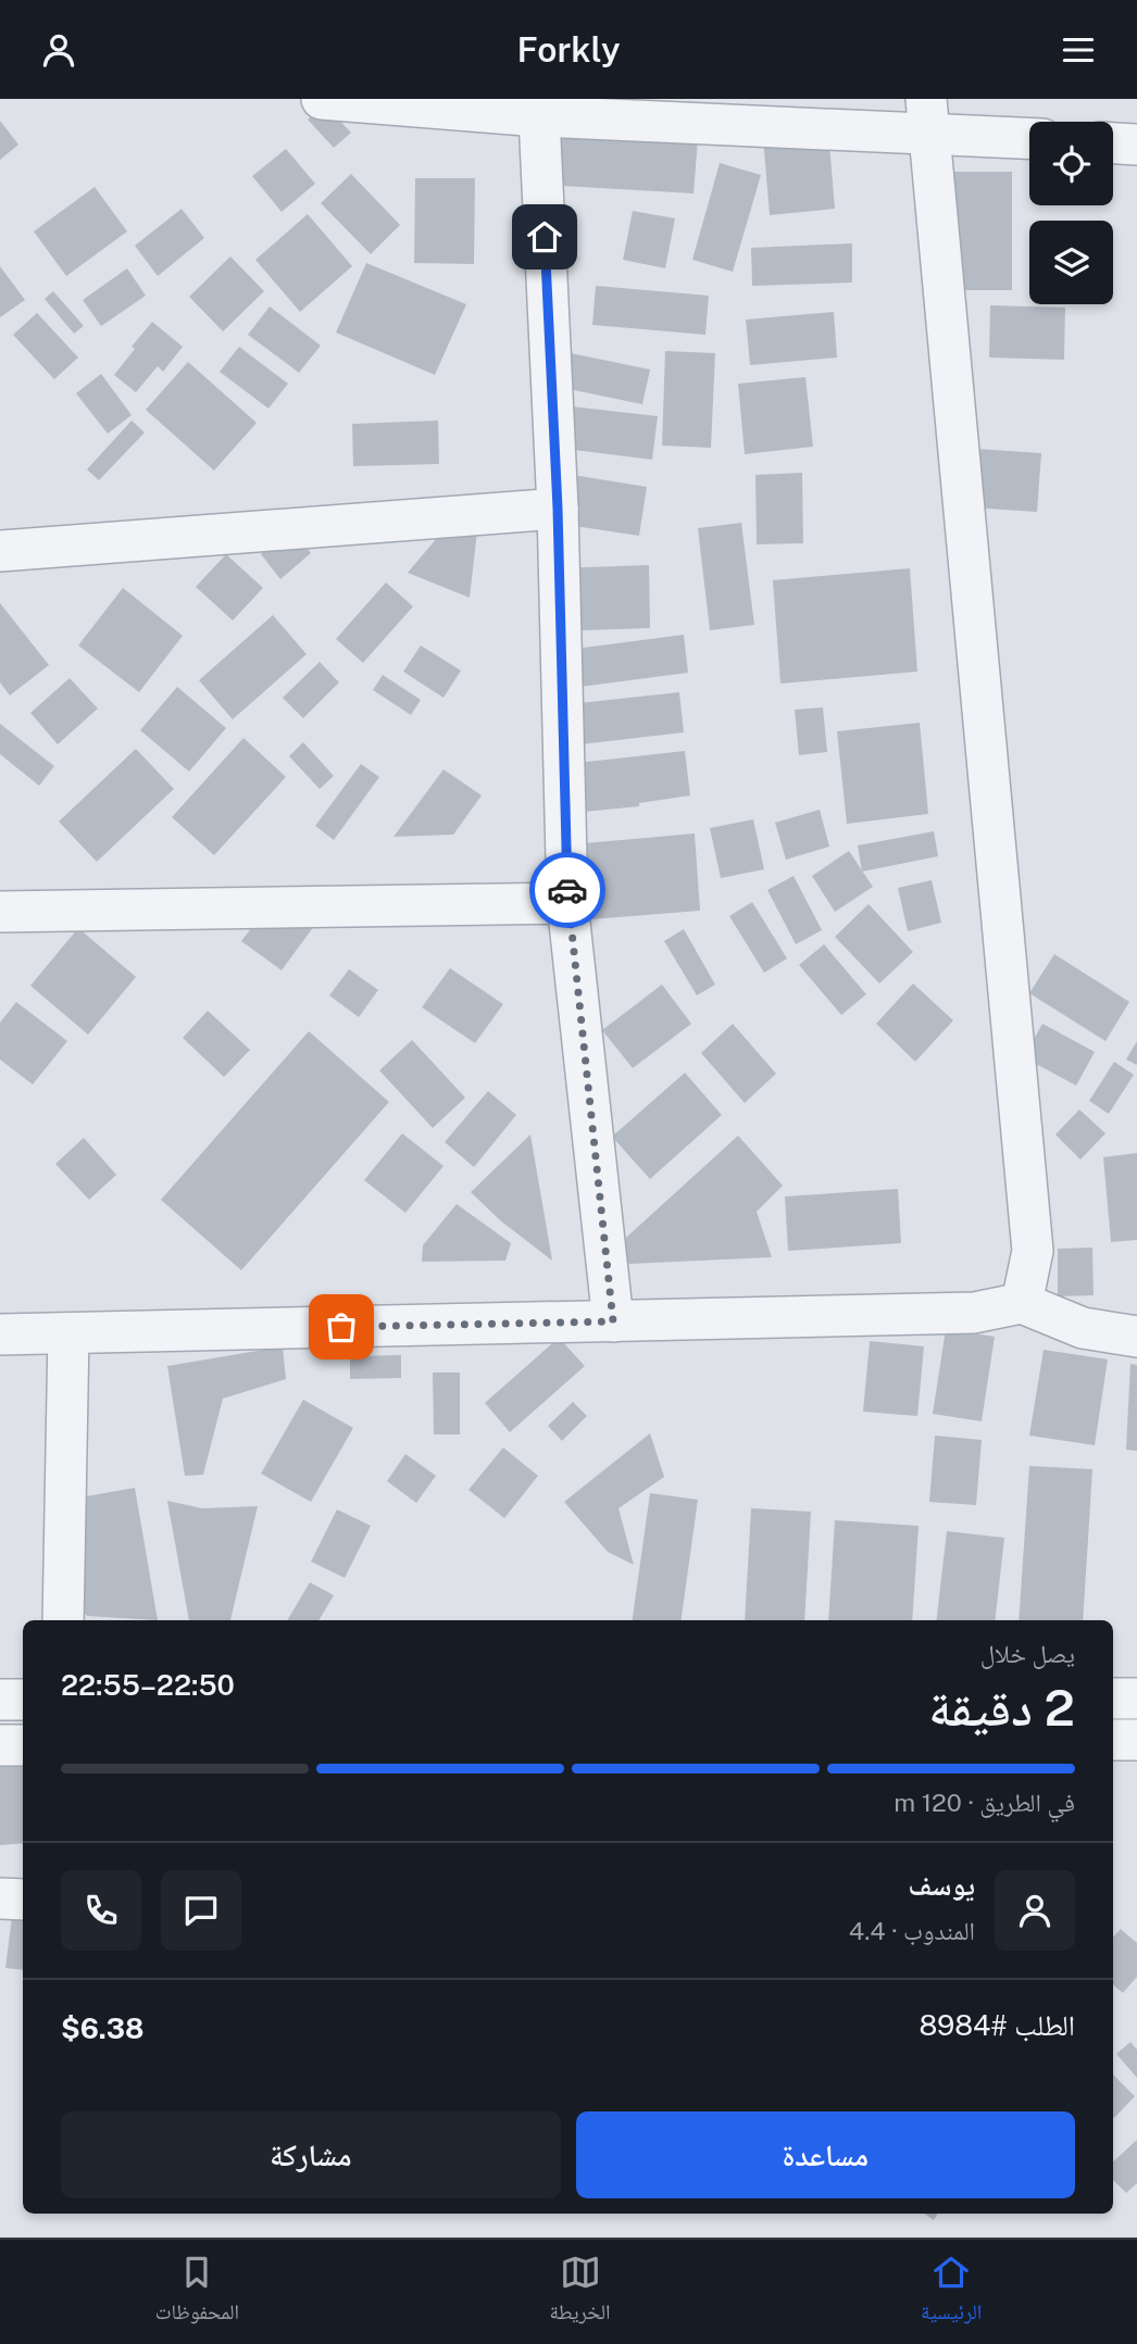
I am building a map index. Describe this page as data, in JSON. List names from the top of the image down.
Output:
{
  "page": {
    "header": "Forkly",
    "heading": ["2 دقيقة", "يصل خلال", "22:50–22:55"],
    "panel": [
      "يوسف",
      "المندوب · 4.4",
      "الطلب #8984",
      "$6.38"
    ],
    "bar": "في الطريق · 120 m",
    "buttons": ["مساعدة", "مشاركة"],
    "tabs": ["الرئيسية", "الخريطة", "المحفوظات"]
  }
}
